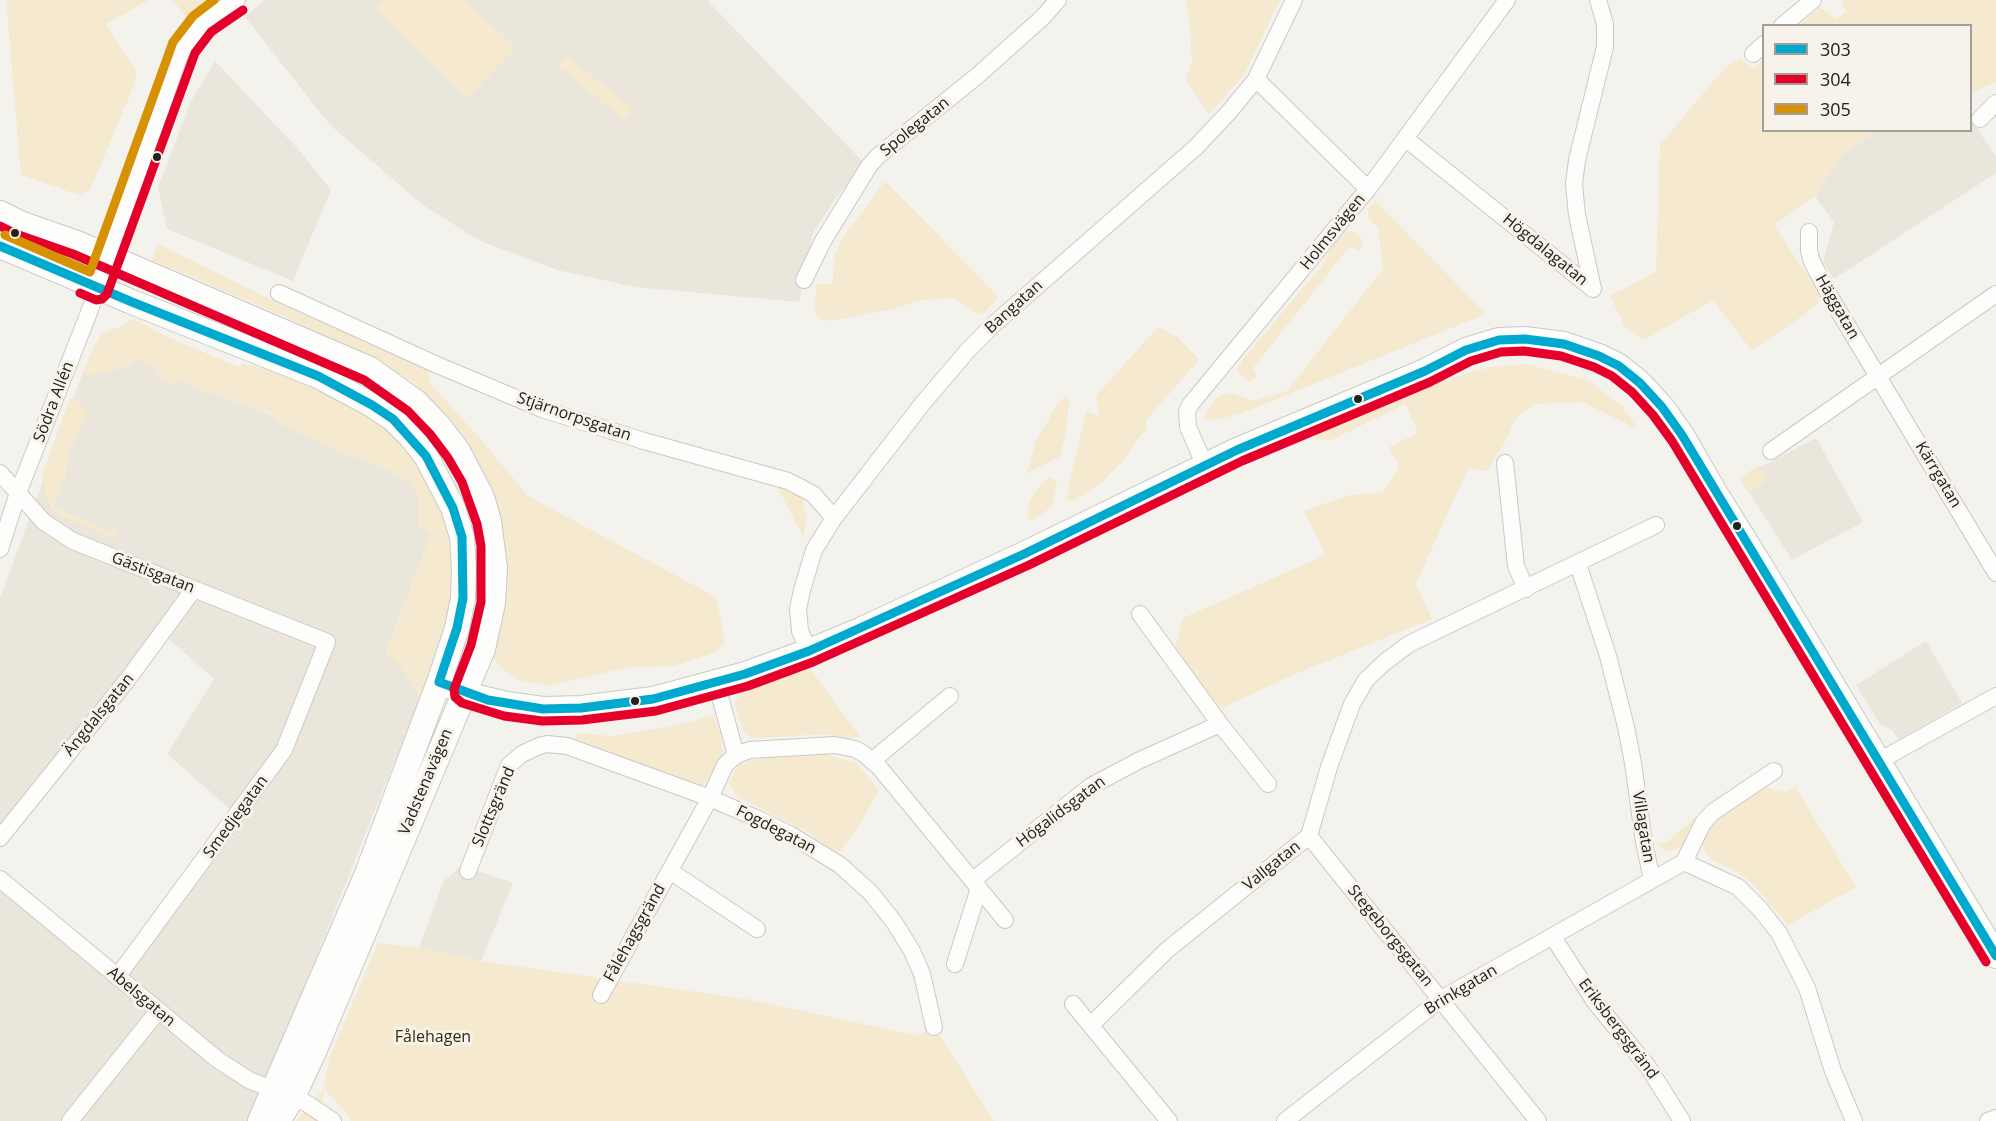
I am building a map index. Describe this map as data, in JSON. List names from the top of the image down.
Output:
{
  "streets": {
    "main road": ["Vadstenavägen"],
    "street": [
      "Spolegatan",
      "Holmsvägen",
      "Högdalagatan",
      "Bangatan",
      "Häggatan",
      "Södra Allén",
      "Stjärnorpsgatan",
      "Kärrgatan",
      "Gästisgatan",
      "Ängdalsgatan",
      "Slottsgränd",
      "Högalidsgatan",
      "Smedjegatan",
      "Villagatan",
      "Fogdegatan",
      "Vallgatan",
      "Fålehagsgränd",
      "Stegeborgsgatan",
      "Brinkgatan",
      "Abelsgatan",
      "Eriksbergsgränd"
    ]
  },
  "crossings": [
    ["Holmsvägen", "Högdalagatan"],
    ["Bangatan", "Stjärnorpsgatan"],
    ["Häggatan", "Kärrgatan"],
    ["Södra Allén", "Gästisgatan"],
    ["Södra Allén", "Vadstenavägen"],
    ["Gästisgatan", "Ängdalsgatan"],
    ["Gästisgatan", "Smedjegatan"],
    ["Vadstenavägen", "Abelsgatan"],
    ["Slottsgränd", "Fogdegatan"],
    ["Smedjegatan", "Abelsgatan"],
    ["Villagatan", "Brinkgatan"],
    ["Fogdegatan", "Fålehagsgränd"],
    ["Vallgatan", "Stegeborgsgatan"],
    ["Stegeborgsgatan", "Brinkgatan"],
    ["Brinkgatan", "Eriksbergsgränd"]
  ],
  "parks": ["Fålehagen"],
  "lines": ["transit line 305", "transit line 304", "transit line 303"],
  "legend": ["303", "304", "305"]
}
